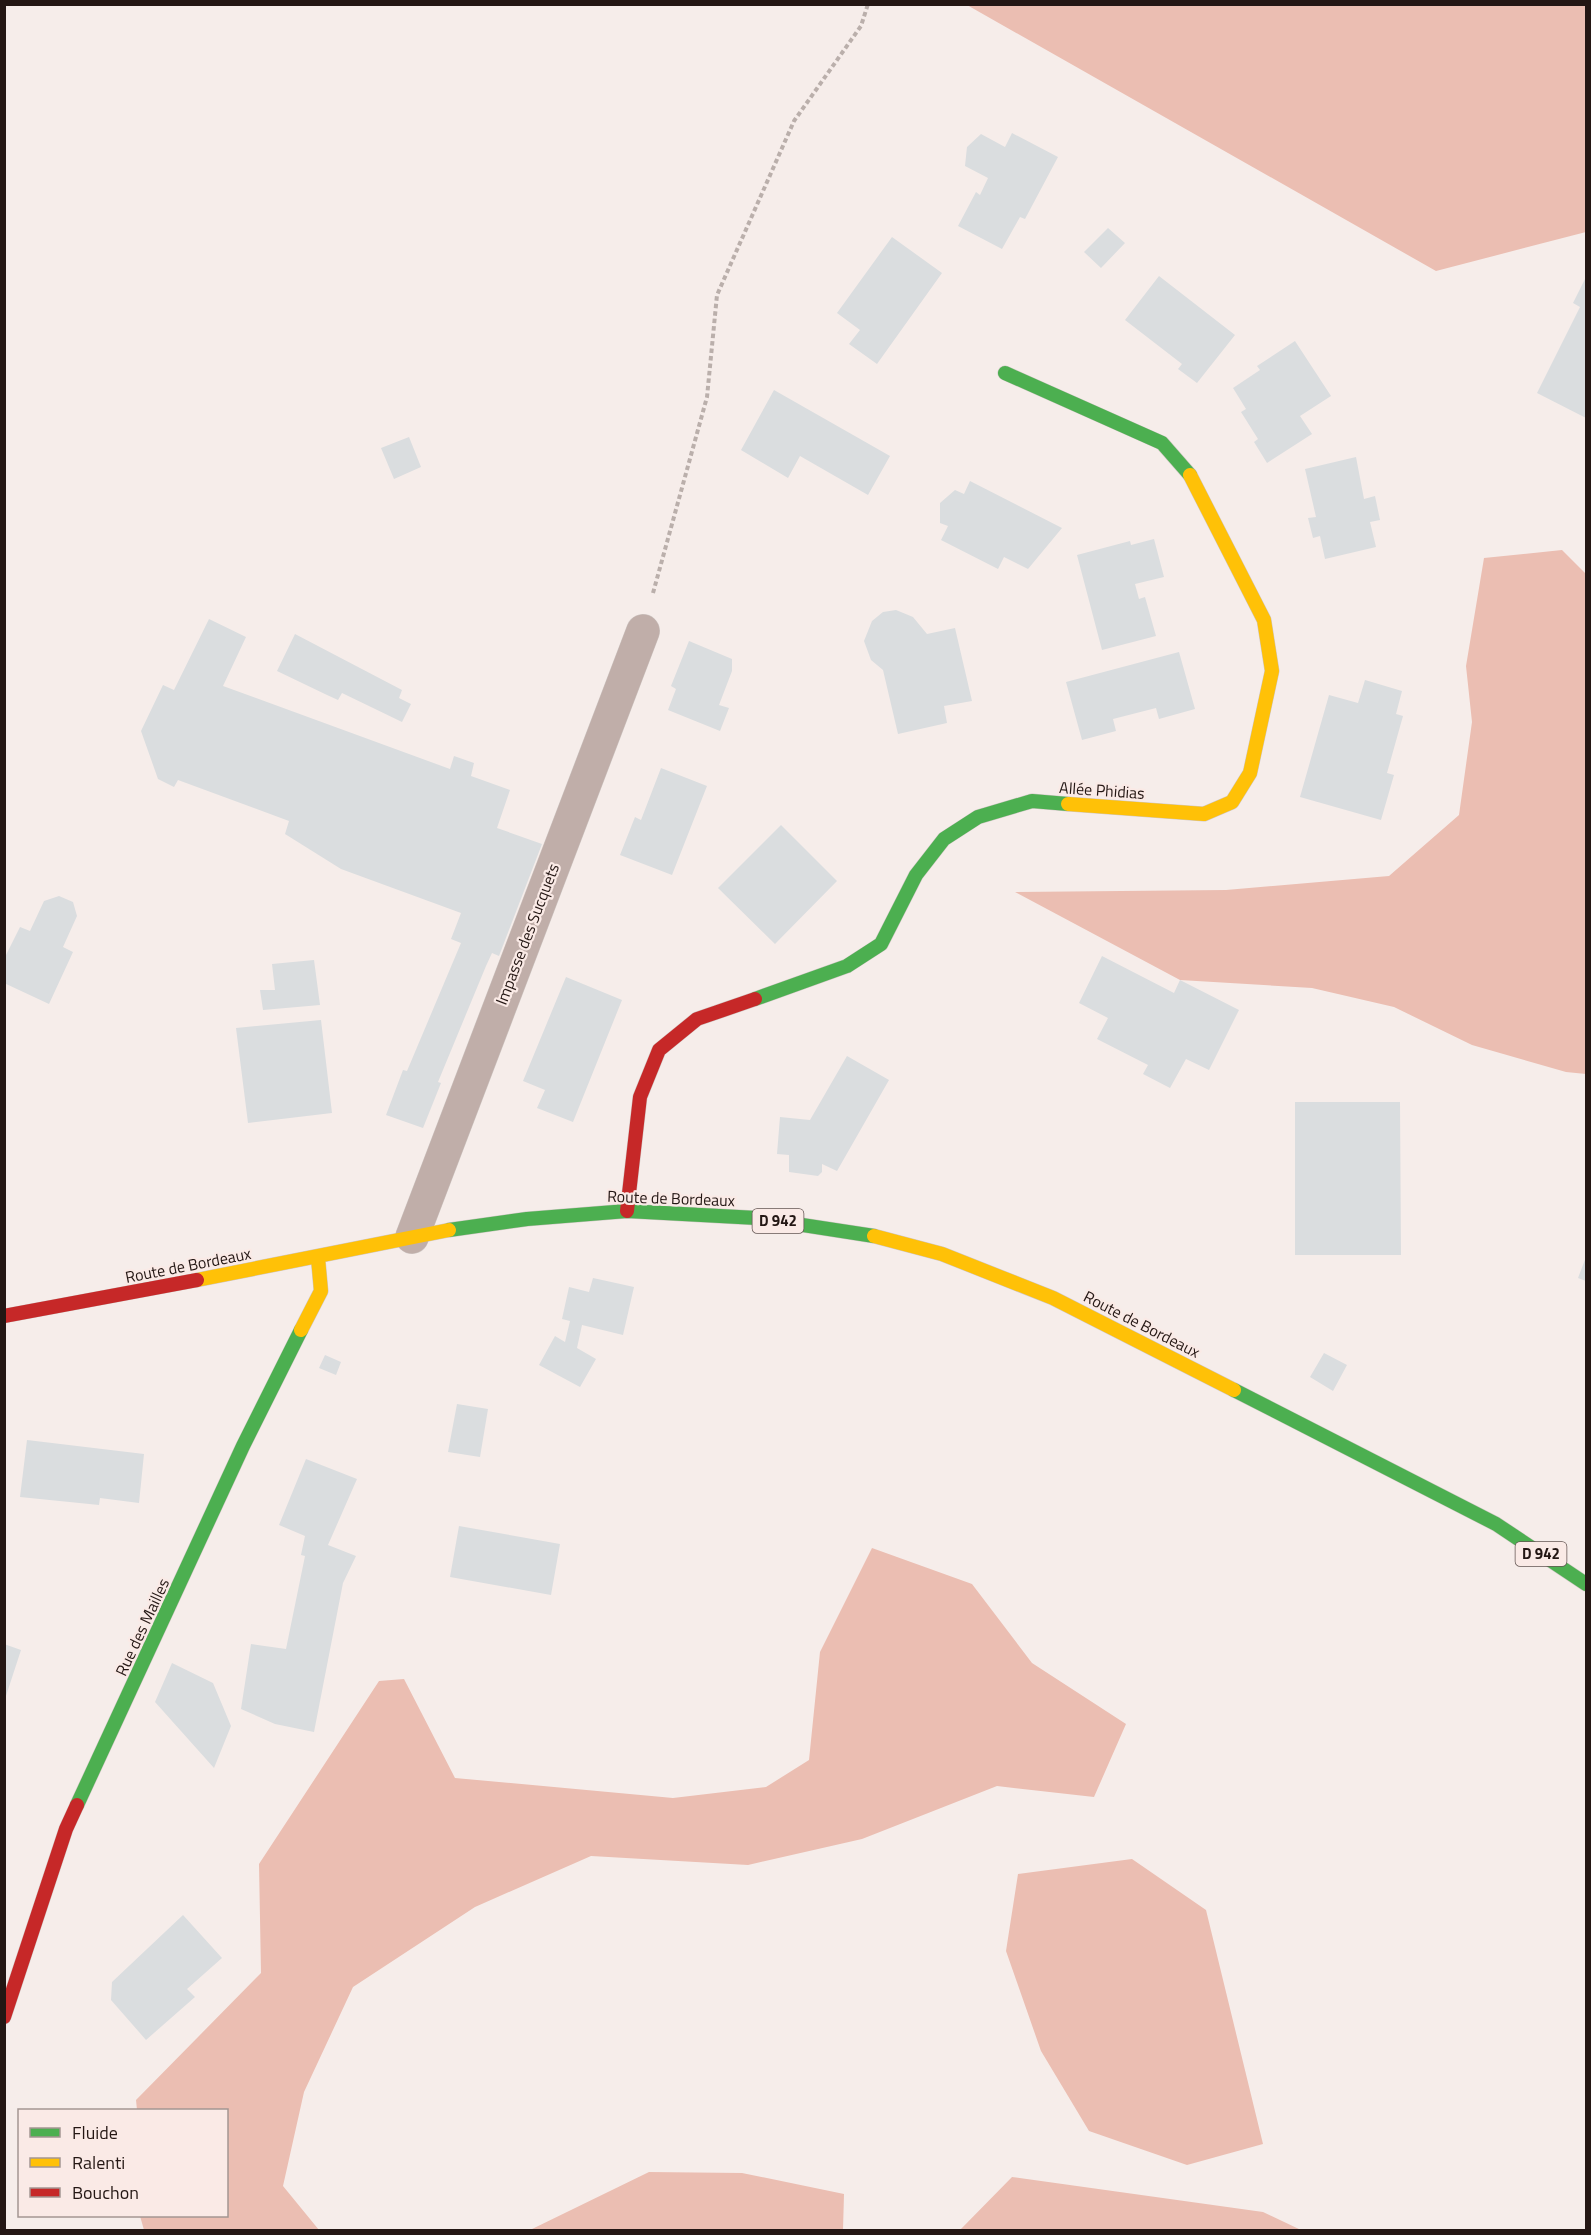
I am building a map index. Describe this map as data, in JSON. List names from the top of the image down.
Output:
{
  "streets": {
    "street": [
      "Allée Phidias",
      "Impasse des Sucquets",
      "Route de Bordeaux",
      "D 942",
      "Rue des Mailles"
    ]
  },
  "crossings": [
    ["Allée Phidias", "Route de Bordeaux"],
    ["Impasse des Sucquets", "Route de Bordeaux"],
    ["Route de Bordeaux", "Rue des Mailles"]
  ],
  "legend": ["Fluide", "Ralenti", "Bouchon"]
}
